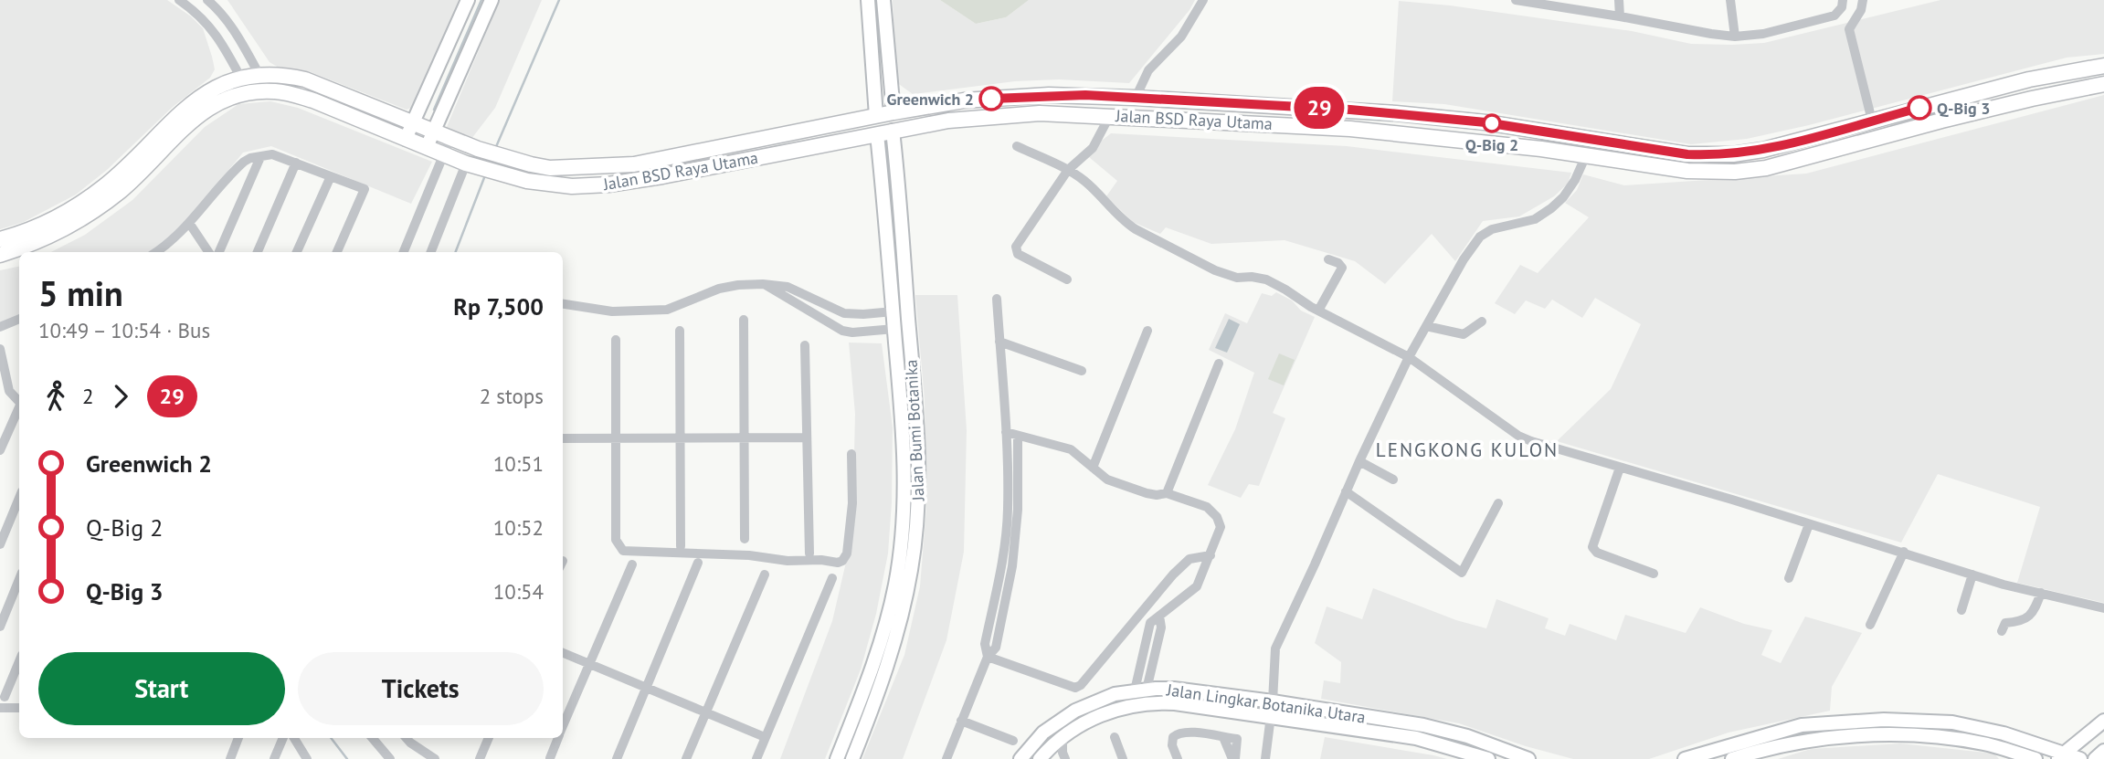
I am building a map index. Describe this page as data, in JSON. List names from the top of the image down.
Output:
{
  "streets": {
    "main road": ["Jalan BSD Raya Utama", "Jalan Bumi Botanika", "Jalan Lingkar Botanika Utara"]
  },
  "crossings": [
    ["Jalan BSD Raya Utama", "Jalan Bumi Botanika"]
  ],
  "districts": ["LENGKONG KULON"],
  "places": ["Greenwich 2", "Q-Big 3", "Q-Big 2"],
  "lines": ["bus line 29"],
  "page": {
    "on_map": "29",
    "heading": ["5 min", "10:49 – 10:54 · Bus", "Rp 7,500"],
    "legs": ["2", "29", "2 stops"],
    "list": [
      {
        "name": "Greenwich 2",
        "value": "10:51"
      },
      {
        "name": "Q-Big 2",
        "value": "10:52"
      },
      {
        "name": "Q-Big 3",
        "value": "10:54"
      }
    ],
    "buttons": ["Start", "Tickets"]
  }
}
